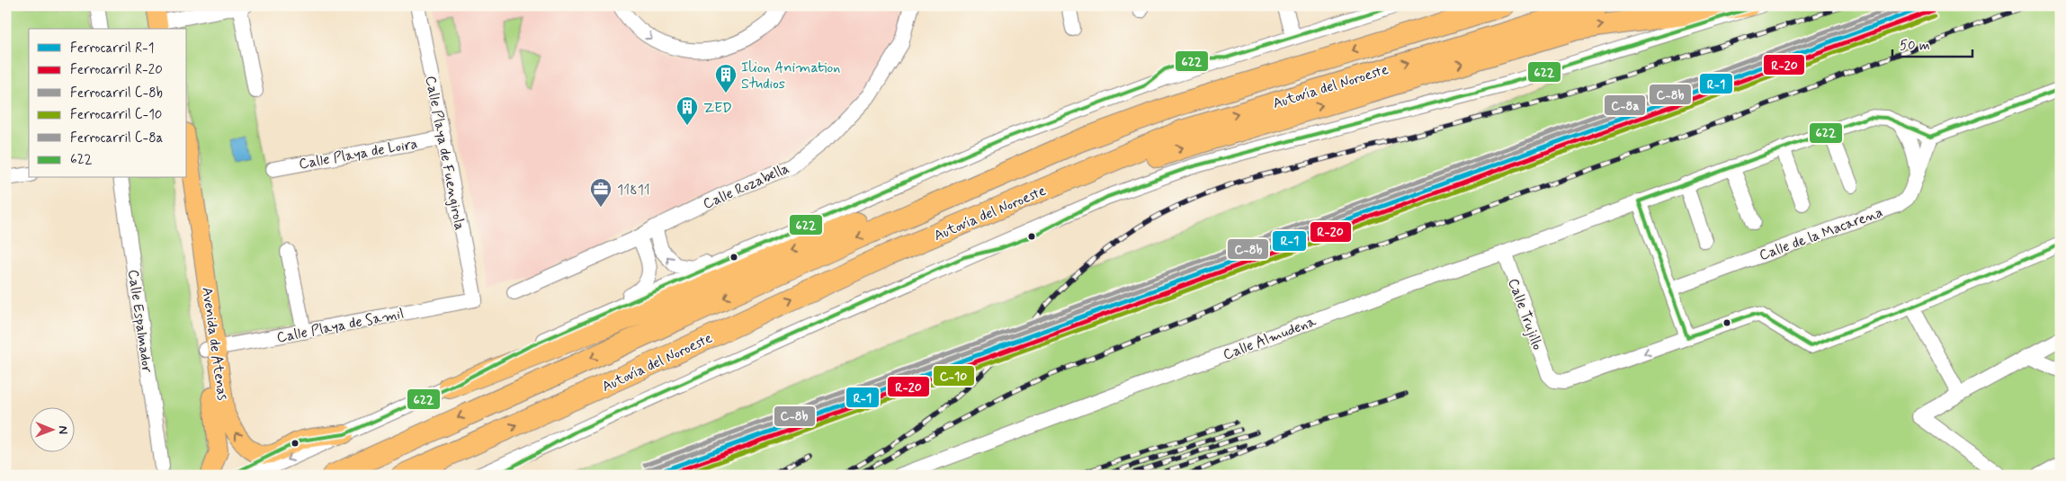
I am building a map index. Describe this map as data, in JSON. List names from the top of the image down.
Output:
{
  "streets": {
    "highway": ["Autovía del Noroeste"],
    "main road": ["Avenida de Atenas"],
    "street": [
      "Calle Playa de Loira",
      "Calle Playa de Fuengirola",
      "Calle Rozabella",
      "Calle de la Macarena",
      "Calle Trujillo",
      "Calle Espalmador",
      "Calle Playa de Samil",
      "Calle Almudena"
    ]
  },
  "crossings": [
    ["Calle Playa de Loira", "Calle Playa de Fuengirola"],
    ["Calle Playa de Fuengirola", "Calle Playa de Samil"],
    ["Calle de la Macarena", "Calle Almudena"],
    ["Calle Trujillo", "Calle Almudena"],
    ["Calle Playa de Samil", "Avenida de Atenas"]
  ],
  "places": {
    "building": ["Ilion Animation Studios", "ZED"],
    "office": ["11811"]
  },
  "lines": [
    "rail line R-1",
    "rail line C-8b",
    "rail line C-8a",
    "transit line 622",
    "rail line R-20",
    "rail line C-10"
  ],
  "legend": [
    "Ferrocarril R-1",
    "Ferrocarril R-20",
    "Ferrocarril C-8b",
    "Ferrocarril C-10",
    "Ferrocarril C-8a",
    "622"
  ],
  "scale_bar": "50 m",
  "north": "right"
}
